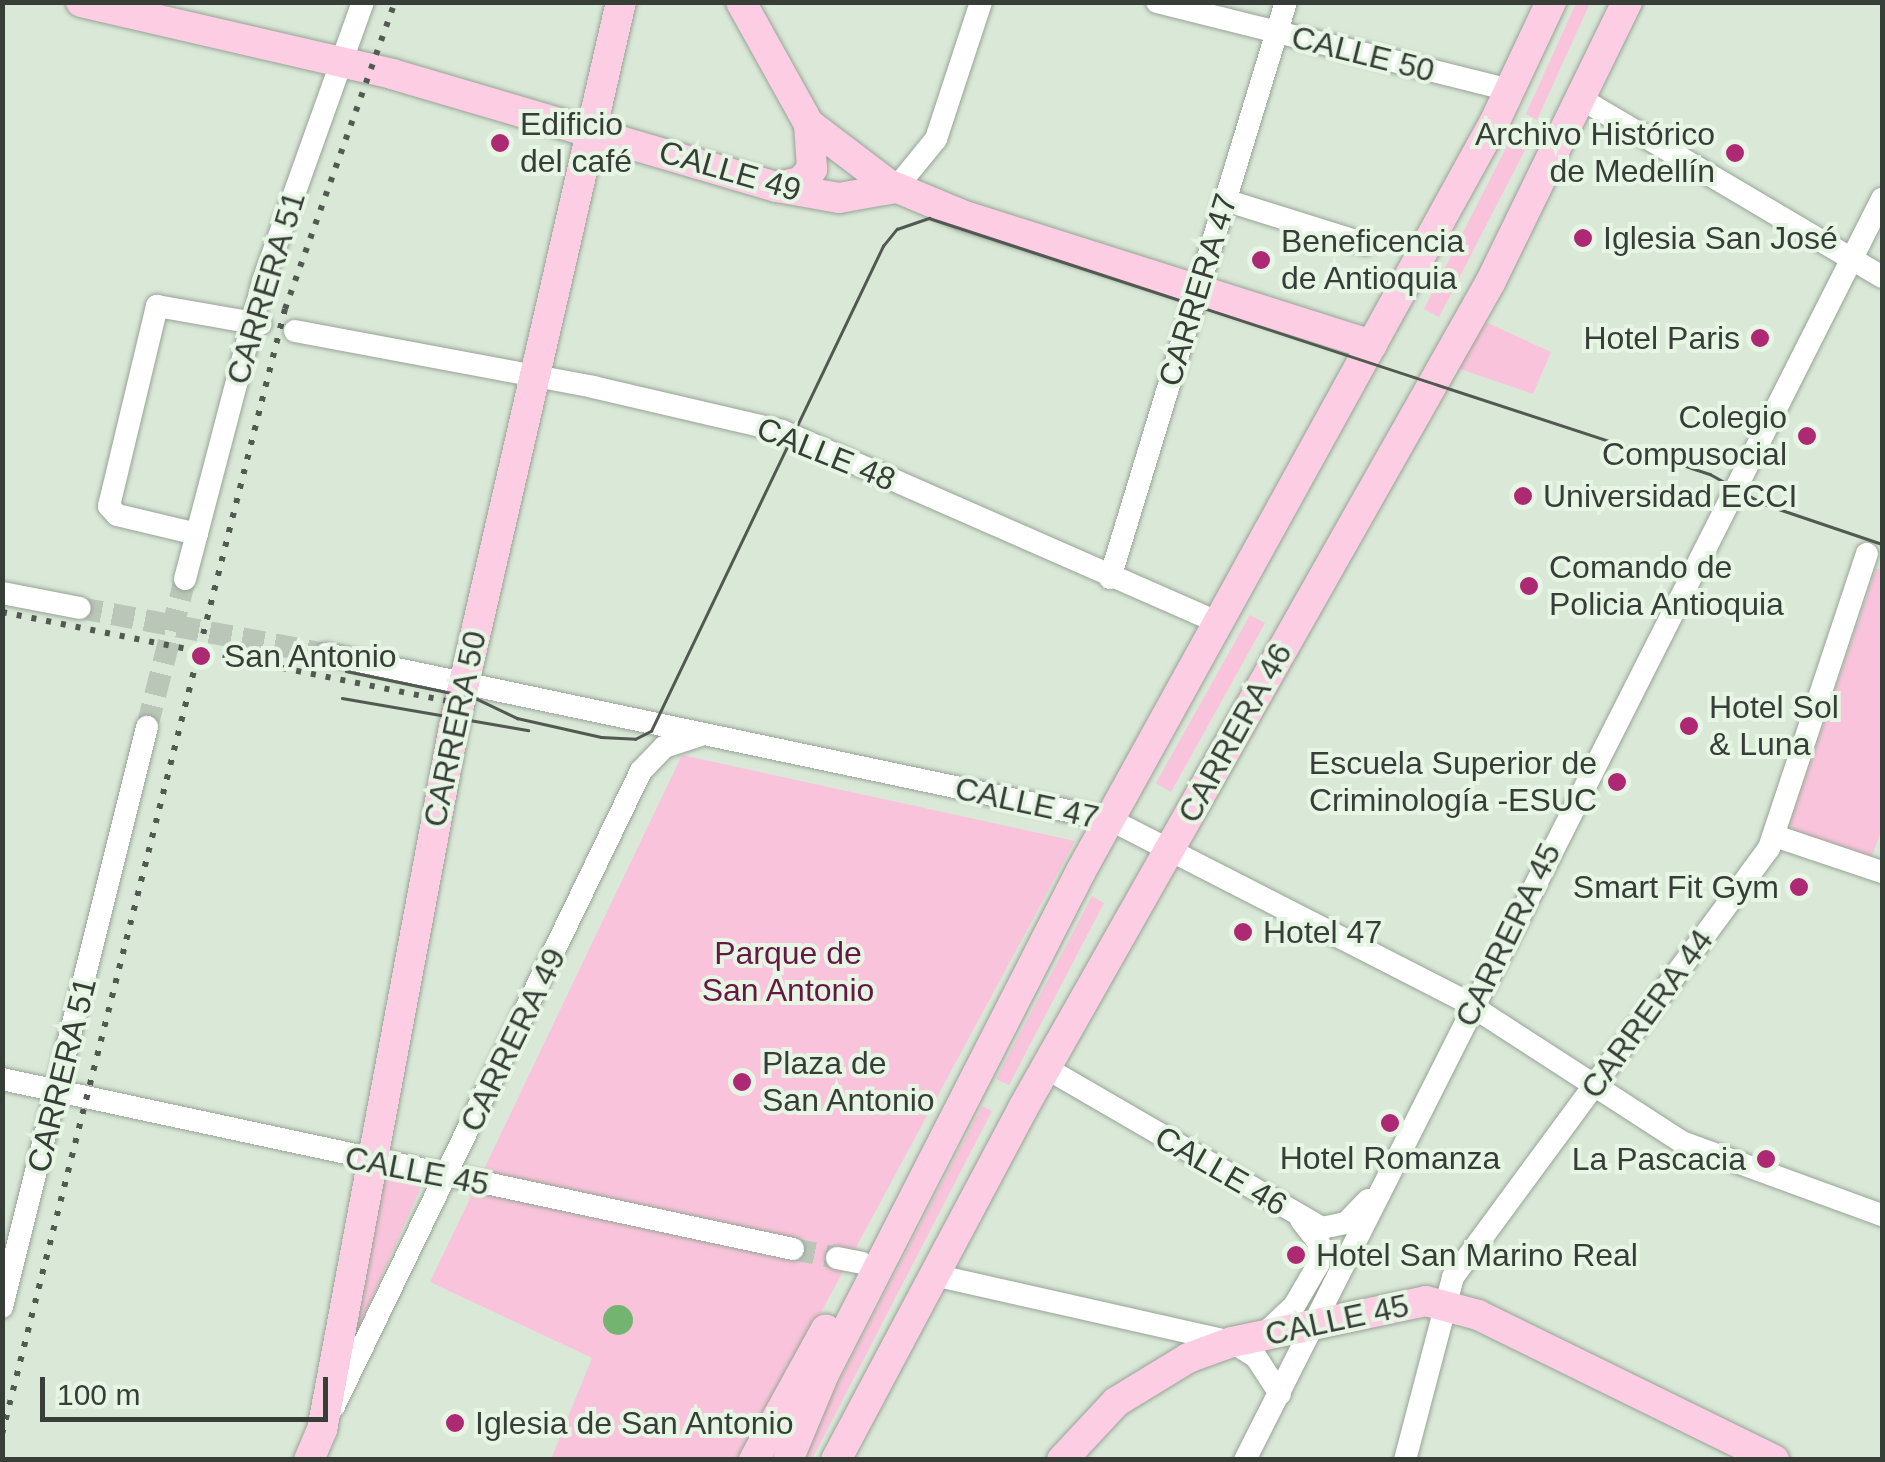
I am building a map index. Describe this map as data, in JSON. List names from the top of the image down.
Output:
{
  "streets": {
    "main road": [
      "CALLE 49",
      "CARRERA 50",
      "CARRERA 46",
      "CALLE 45"
    ],
    "street": [
      "CALLE 50",
      "CARRERA 51",
      "CARRERA 47",
      "CALLE 48",
      "CALLE 47",
      "CARRERA 45",
      "CARRERA 44",
      "CARRERA 49",
      "CALLE 46"
    ]
  },
  "crossings": [
    ["CALLE 50", "CARRERA 47"],
    ["CALLE 49", "CARRERA 51"],
    ["CALLE 49", "CARRERA 47"],
    ["CALLE 49", "CARRERA 50"],
    ["CARRERA 51", "CALLE 45"],
    ["CARRERA 47", "CALLE 48"],
    ["CALLE 48", "CARRERA 50"],
    ["CARRERA 50", "CALLE 47"],
    ["CARRERA 50", "CARRERA 49"],
    ["CARRERA 50", "CALLE 45"],
    ["CARRERA 46", "CALLE 47"],
    ["CARRERA 46", "CALLE 45"],
    ["CARRERA 46", "CALLE 46"],
    ["CALLE 47", "CARRERA 45"],
    ["CALLE 47", "CARRERA 44"],
    ["CALLE 47", "CARRERA 49"],
    ["CARRERA 45", "CALLE 45"],
    ["CARRERA 45", "CALLE 46"],
    ["CARRERA 44", "CALLE 45"],
    ["CARRERA 49", "CALLE 45"]
  ],
  "parks": ["Parque de San Antonio"],
  "places": [
    "Edificio del café",
    "Archivo Histórico de Medellín",
    "Iglesia San José",
    "Beneficencia de Antioquia",
    "Hotel Paris",
    "Colegio Compusocial",
    "Universidad ECCI",
    "Comando de Policia Antioquia",
    "San Antonio",
    "Hotel Sol & Luna",
    "Escuela Superior de Criminología -ESUC",
    "Smart Fit Gym",
    "Hotel 47",
    "Plaza de San Antonio",
    "Hotel Romanza",
    "La Pascacia",
    "Hotel San Marino Real",
    "Iglesia de San Antonio"
  ],
  "scale_bar": "100 m"
}
